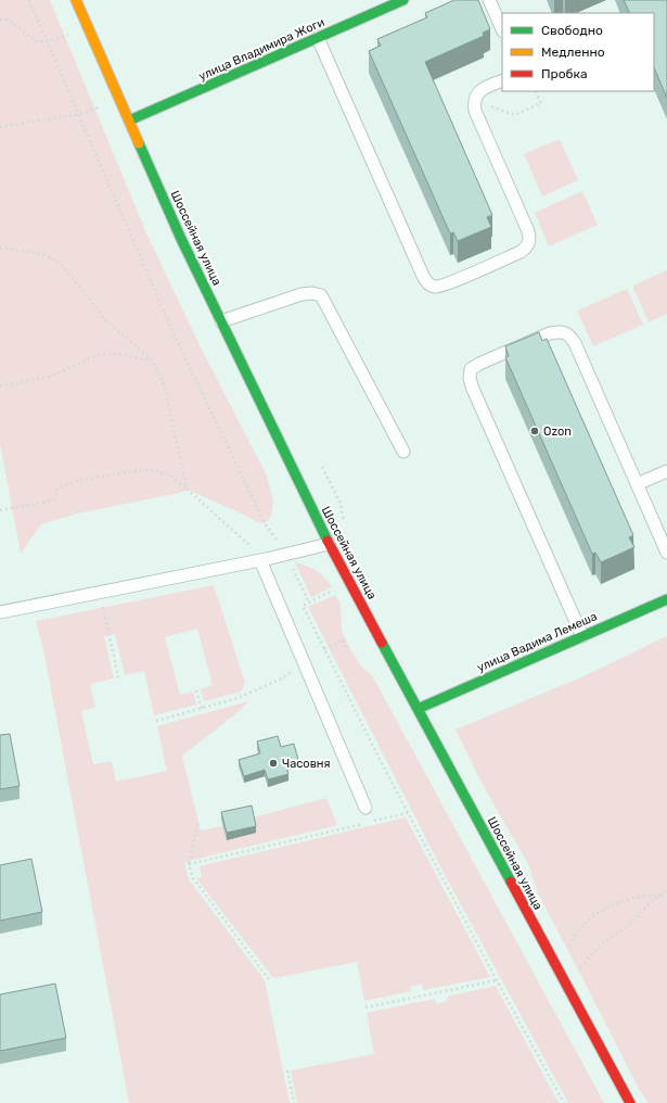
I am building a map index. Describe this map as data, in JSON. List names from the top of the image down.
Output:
{
  "streets": {
    "main road": ["улица Владимира Жоги", "Шоссейная улица", "улица Вадима Лемеша"]
  },
  "crossings": [
    ["улица Владимира Жоги", "Шоссейная улица"],
    ["Шоссейная улица", "улица Вадима Лемеша"]
  ],
  "places": ["Ozon", "Часовня"],
  "legend": ["Свободно", "Медленно", "Пробка"]
}
